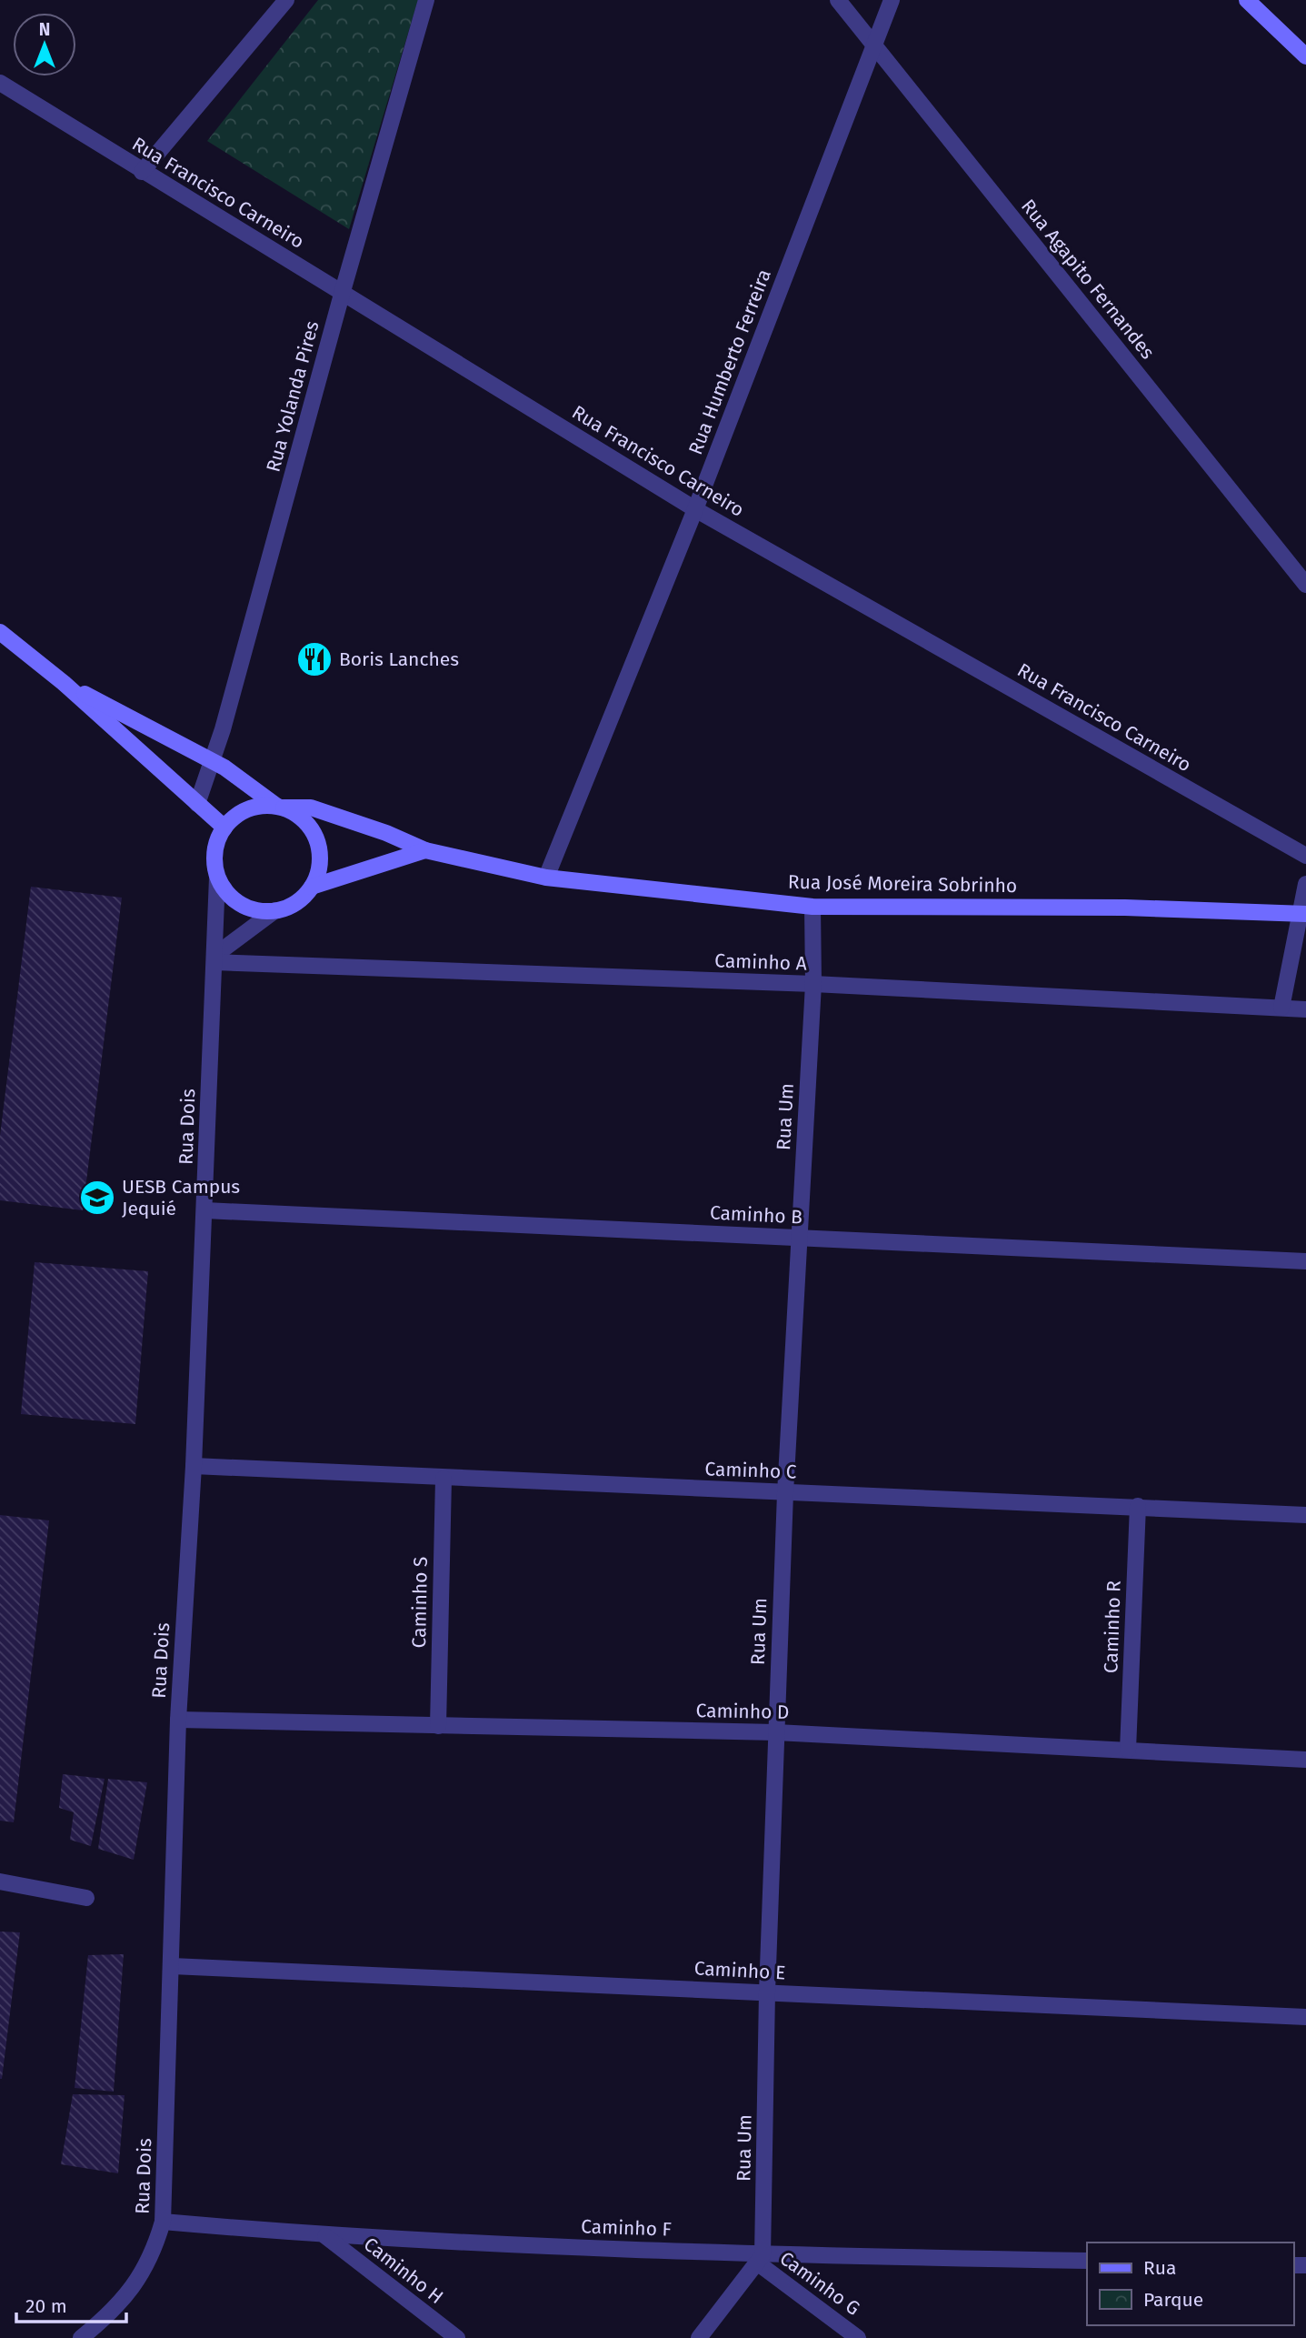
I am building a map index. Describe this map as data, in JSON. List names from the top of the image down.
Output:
{
  "streets": {
    "street": [
      "Rua Francisco Carneiro",
      "Rua Agapito Fernandes",
      "Rua Humberto Ferreira",
      "Rua Yolanda Pires",
      "Rua José Moreira Sobrinho",
      "Caminho A",
      "Rua Um",
      "Rua Dois",
      "Caminho B",
      "Caminho C",
      "Caminho S",
      "Caminho R",
      "Caminho D",
      "Caminho E",
      "Caminho F",
      "Caminho H",
      "Caminho G"
    ]
  },
  "crossings": [
    ["Rua Francisco Carneiro", "Rua Humberto Ferreira"],
    ["Rua Francisco Carneiro", "Rua Yolanda Pires"],
    ["Rua Agapito Fernandes", "Rua Humberto Ferreira"],
    ["Rua Humberto Ferreira", "Rua José Moreira Sobrinho"],
    ["Rua José Moreira Sobrinho", "Rua Um"],
    ["Rua José Moreira Sobrinho", "Rua Dois"],
    ["Caminho A", "Rua Um"],
    ["Caminho A", "Rua Dois"],
    ["Rua Um", "Caminho B"],
    ["Rua Um", "Caminho C"],
    ["Rua Um", "Caminho D"],
    ["Rua Um", "Caminho E"],
    ["Rua Um", "Caminho F"],
    ["Rua Um", "Caminho G"],
    ["Rua Dois", "Caminho B"],
    ["Rua Dois", "Caminho C"],
    ["Rua Dois", "Caminho D"],
    ["Rua Dois", "Caminho E"],
    ["Rua Dois", "Caminho F"],
    ["Caminho C", "Caminho S"],
    ["Caminho C", "Caminho R"],
    ["Caminho S", "Caminho D"],
    ["Caminho R", "Caminho D"],
    ["Caminho F", "Caminho H"],
    ["Caminho F", "Caminho G"]
  ],
  "places": {
    "restaurant": ["Boris Lanches"],
    "school or university": ["UESB Campus Jequié"]
  },
  "legend": ["Rua", "Parque"],
  "scale_bar": "20 m",
  "north": "top"
}
